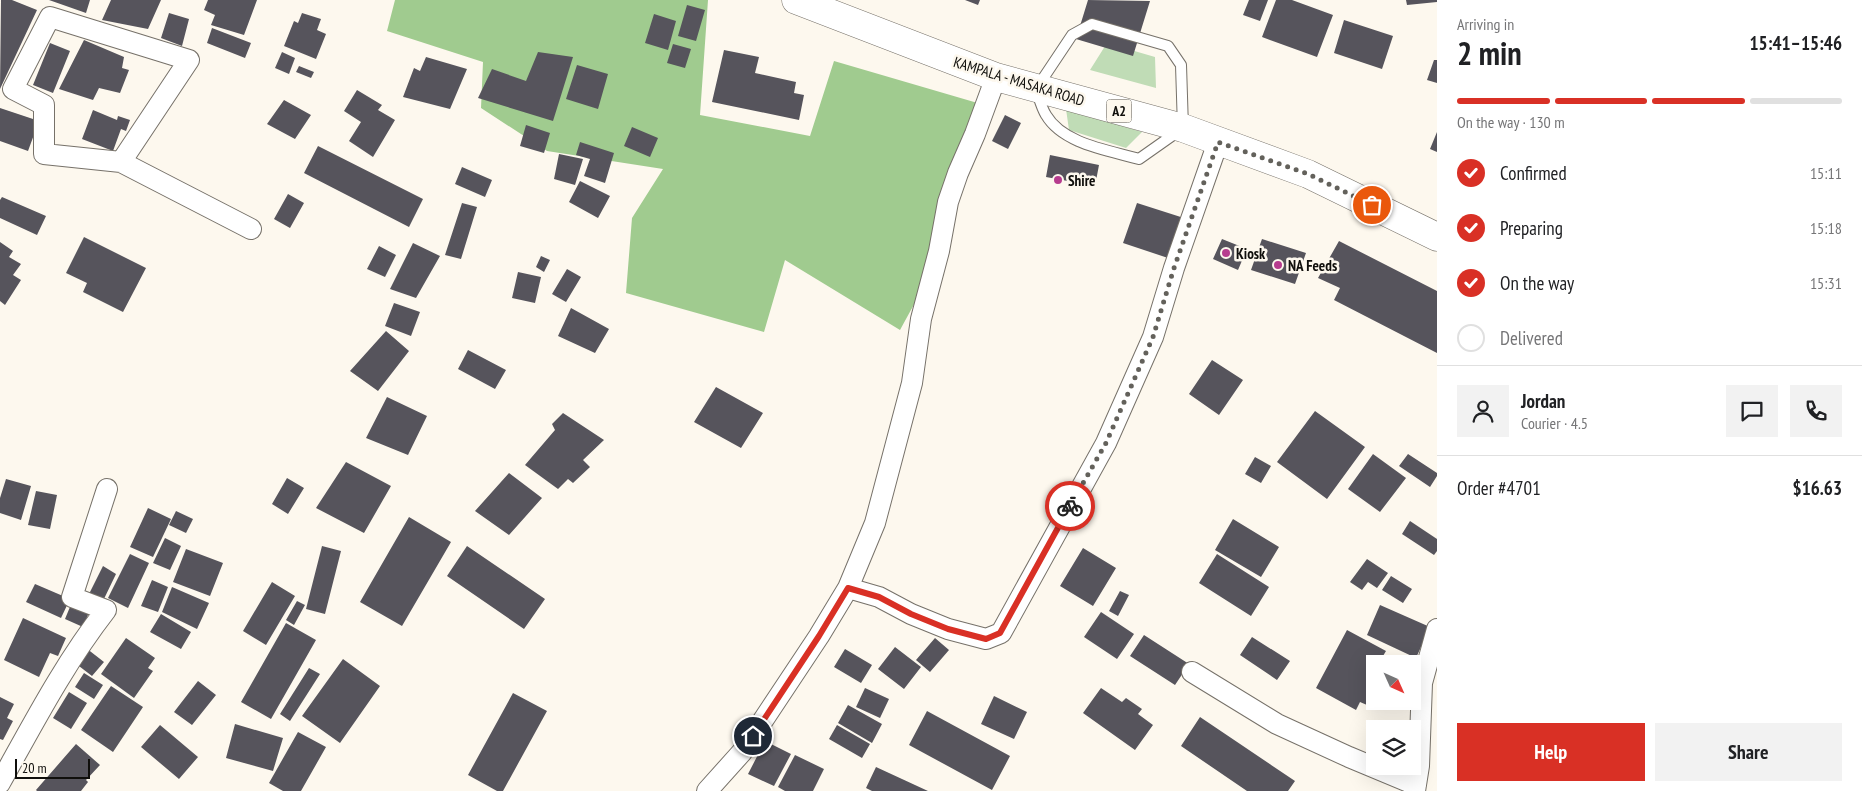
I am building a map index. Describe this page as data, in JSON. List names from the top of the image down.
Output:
{
  "streets": {
    "main road": ["KAMPALA - MASAKA ROAD", "A2"]
  },
  "places": ["Shire", "Kiosk", "NA Feeds"],
  "scale_bar": "20 m",
  "north": "bottom right",
  "page": {
    "heading": ["2 min", "Arriving in", "15:41–15:46"],
    "panel": [
      "Jordan",
      "Courier · 4.5",
      "Order #4701",
      "$16.63"
    ],
    "bar": "On the way · 130 m",
    "list": [
      ["Confirmed", "15:11"],
      ["Preparing", "15:18"],
      ["On the way", "15:31"],
      "Delivered"
    ],
    "buttons": ["Help", "Share"],
    "scale": "20 m"
  }
}
